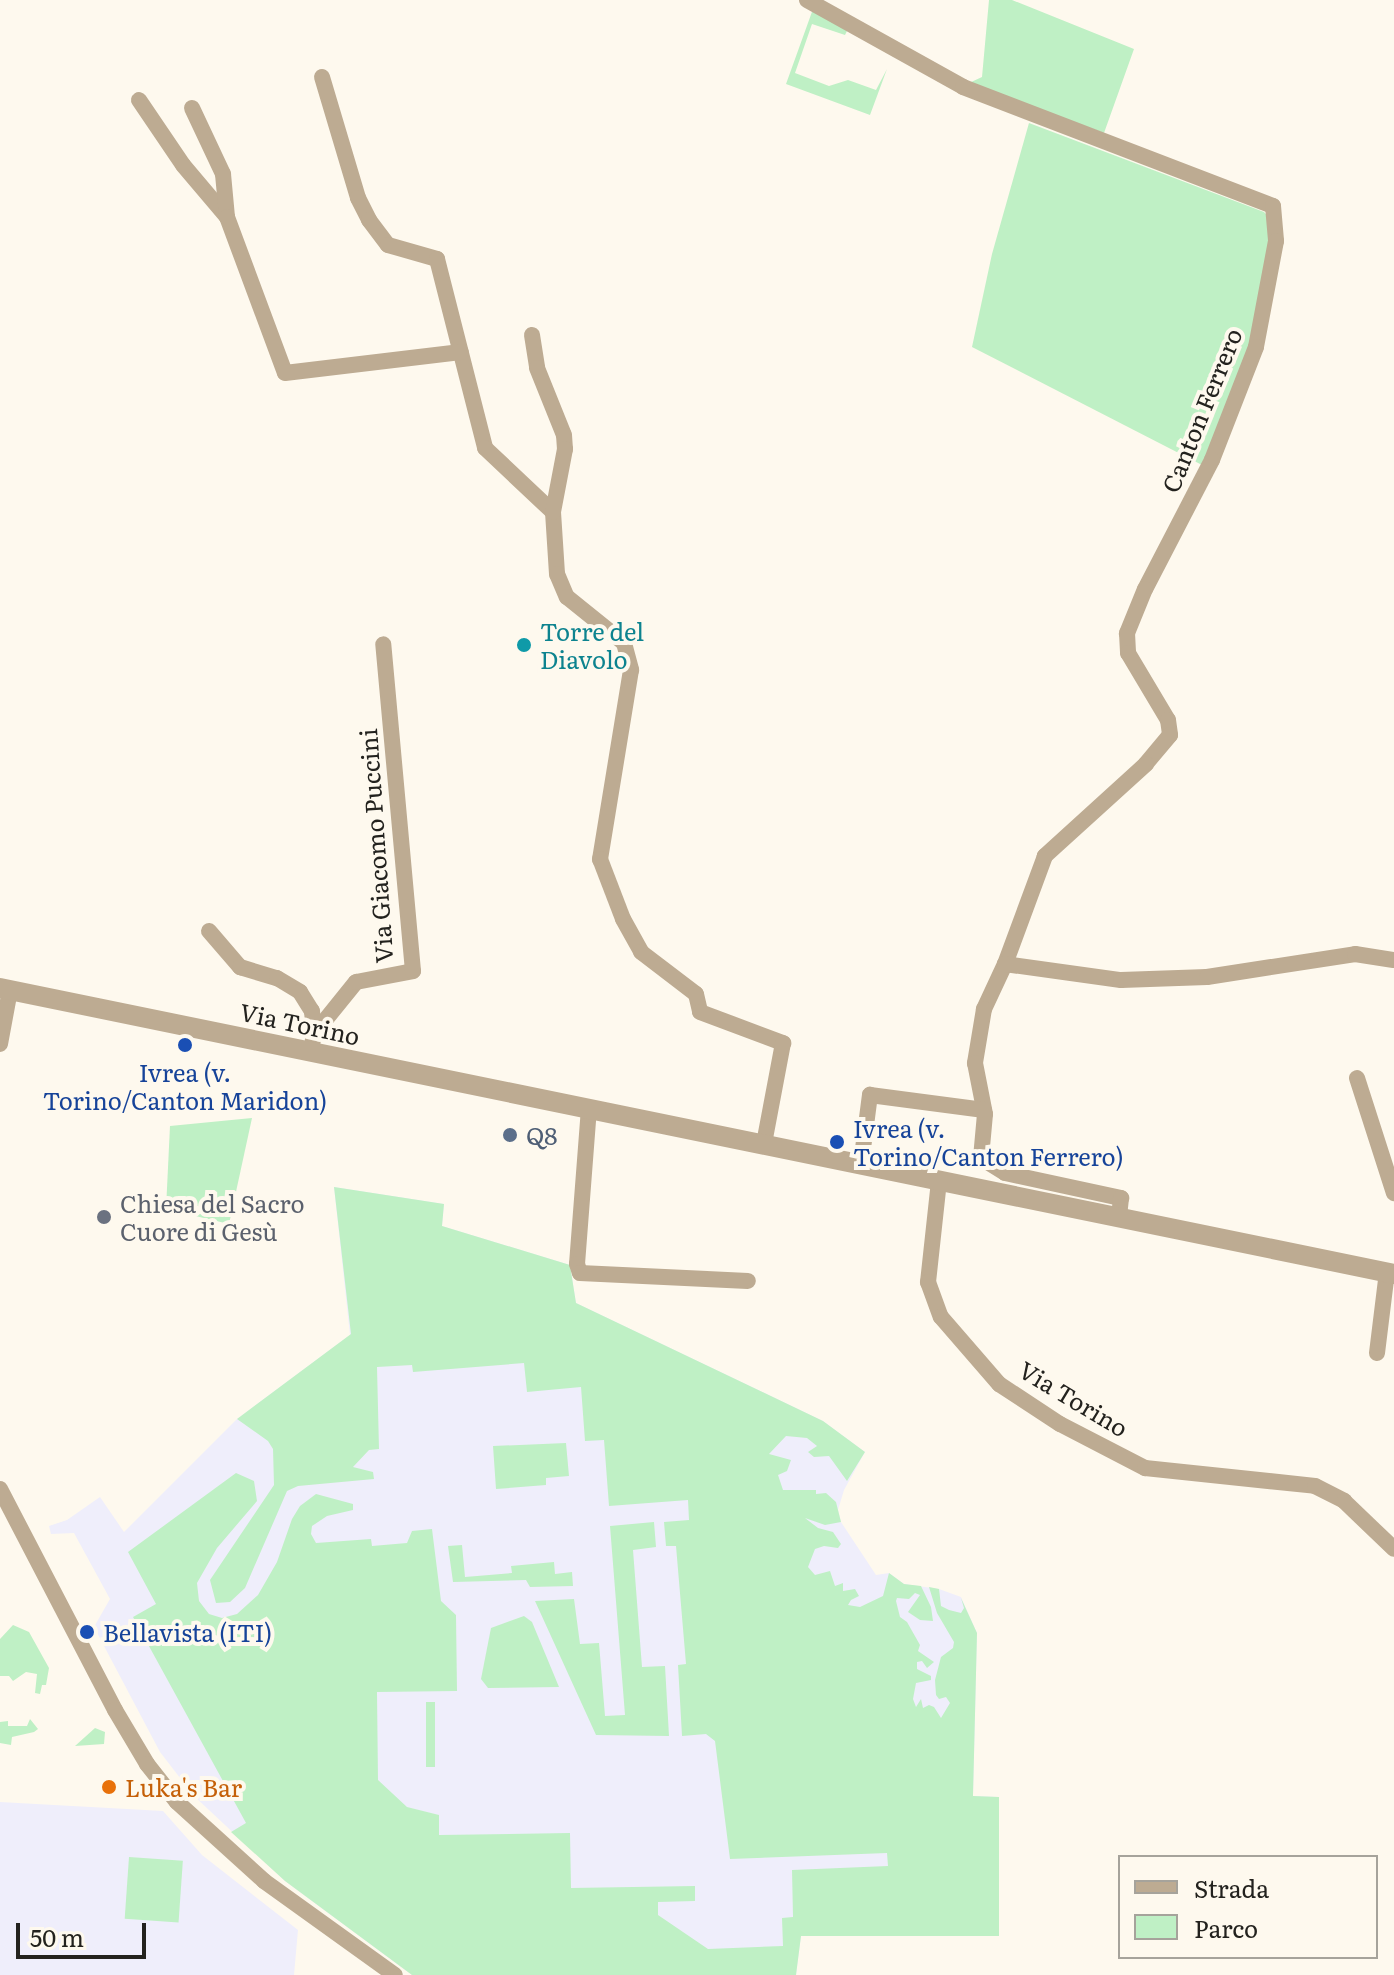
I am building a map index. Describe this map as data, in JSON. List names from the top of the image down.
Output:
{
  "streets": {
    "street": ["Canton Ferrero", "Via Giacomo Puccini", "Via Torino"]
  },
  "crossings": [
    ["Canton Ferrero", "Via Torino"],
    ["Via Giacomo Puccini", "Via Torino"]
  ],
  "places": [
    "Torre del Diavolo",
    "Ivrea (v. Torino/Canton Maridon)",
    "Q8",
    "Ivrea (v. Torino/Canton Ferrero)",
    "Chiesa del Sacro Cuore di Gesù",
    "Bellavista (ITI)",
    "Luka's Bar"
  ],
  "legend": ["Strada", "Parco"],
  "scale_bar": "50 m"
}
